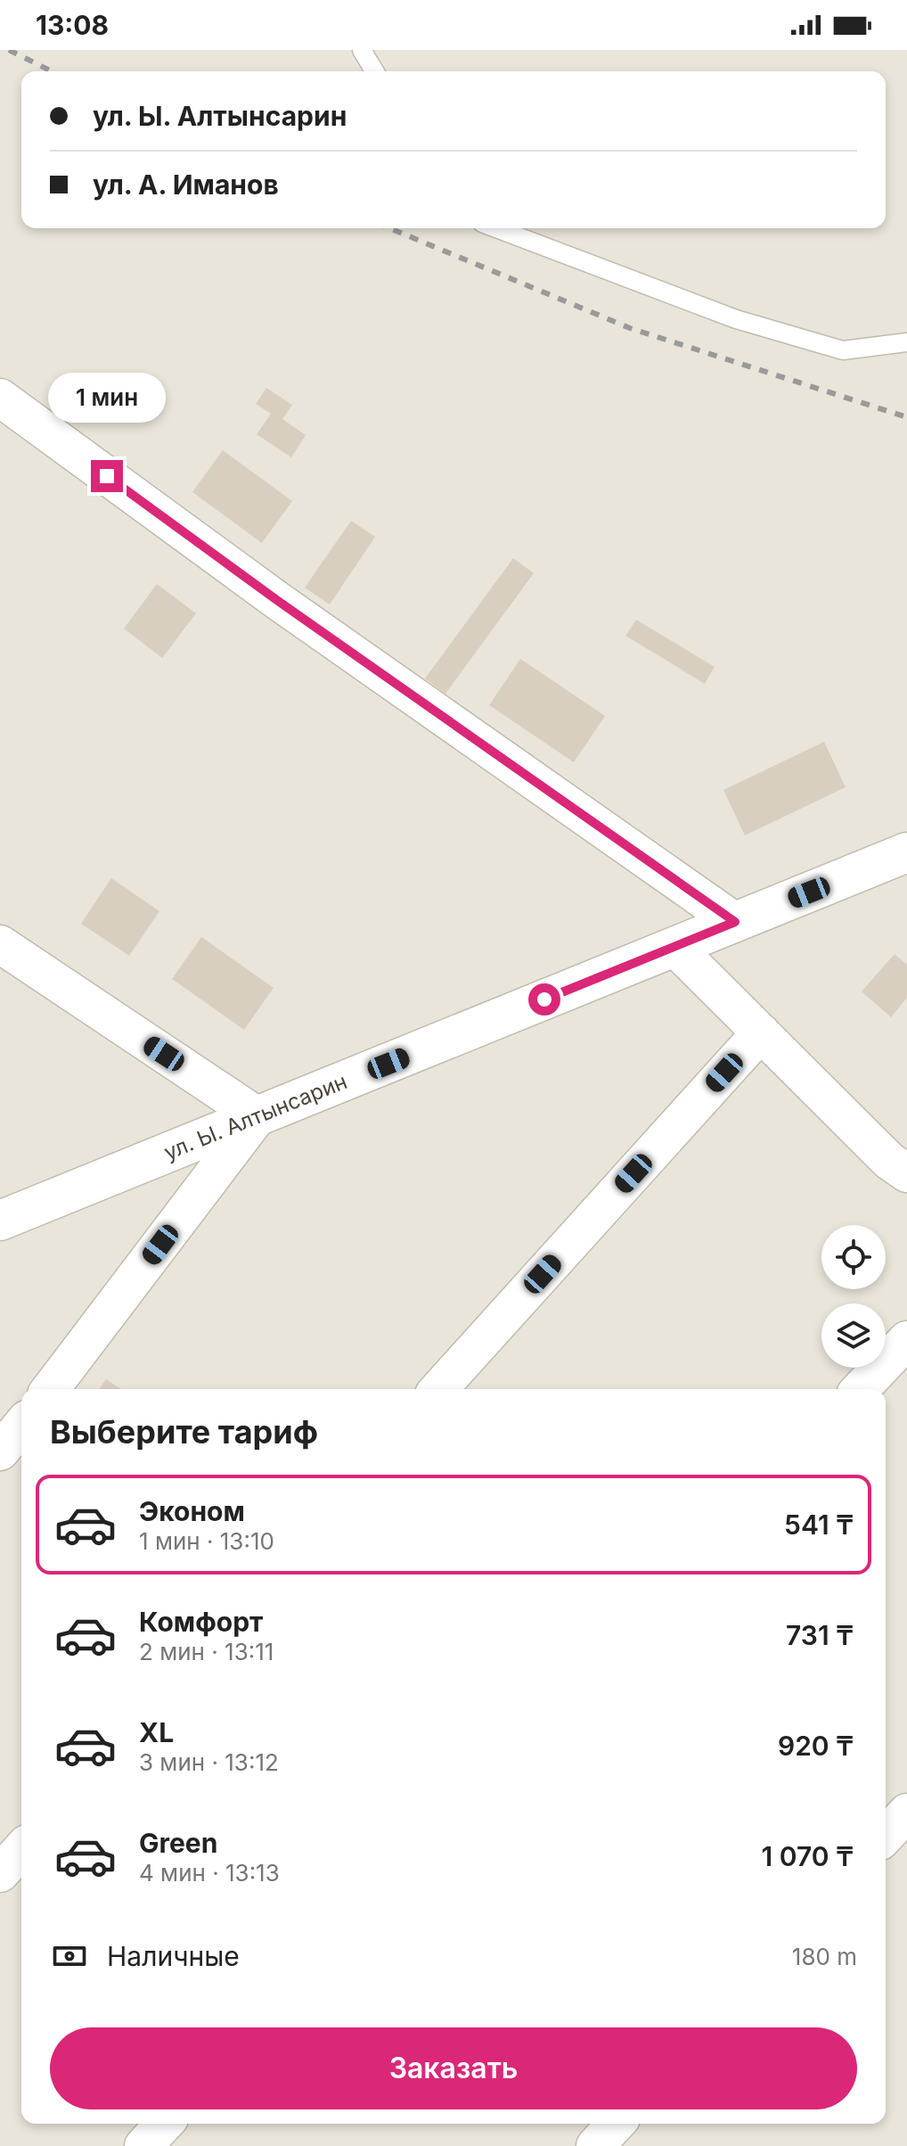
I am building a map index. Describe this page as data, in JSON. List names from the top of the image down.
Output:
{
  "streets": {
    "street": ["ул. Ы. Алтынсарин"]
  },
  "page": {
    "status": "13:08",
    "banner": ["ул. Ы. Алтынсарин", "ул. А. Иманов"],
    "bubble": "1 мин",
    "heading": "Выберите тариф",
    "list": [
      {
        "name": "Эконом",
        "note": "1 мин · 13:10",
        "value": "541 ₸"
      },
      {
        "name": "Комфорт",
        "note": "2 мин · 13:11",
        "value": "731 ₸"
      },
      {
        "name": "XL",
        "note": "3 мин · 13:12",
        "value": "920 ₸"
      },
      {
        "name": "Green",
        "note": "4 мин · 13:13",
        "value": "1 070 ₸"
      }
    ],
    "pay": ["Наличные", "180 m"],
    "buttons": "Заказать"
  }
}
